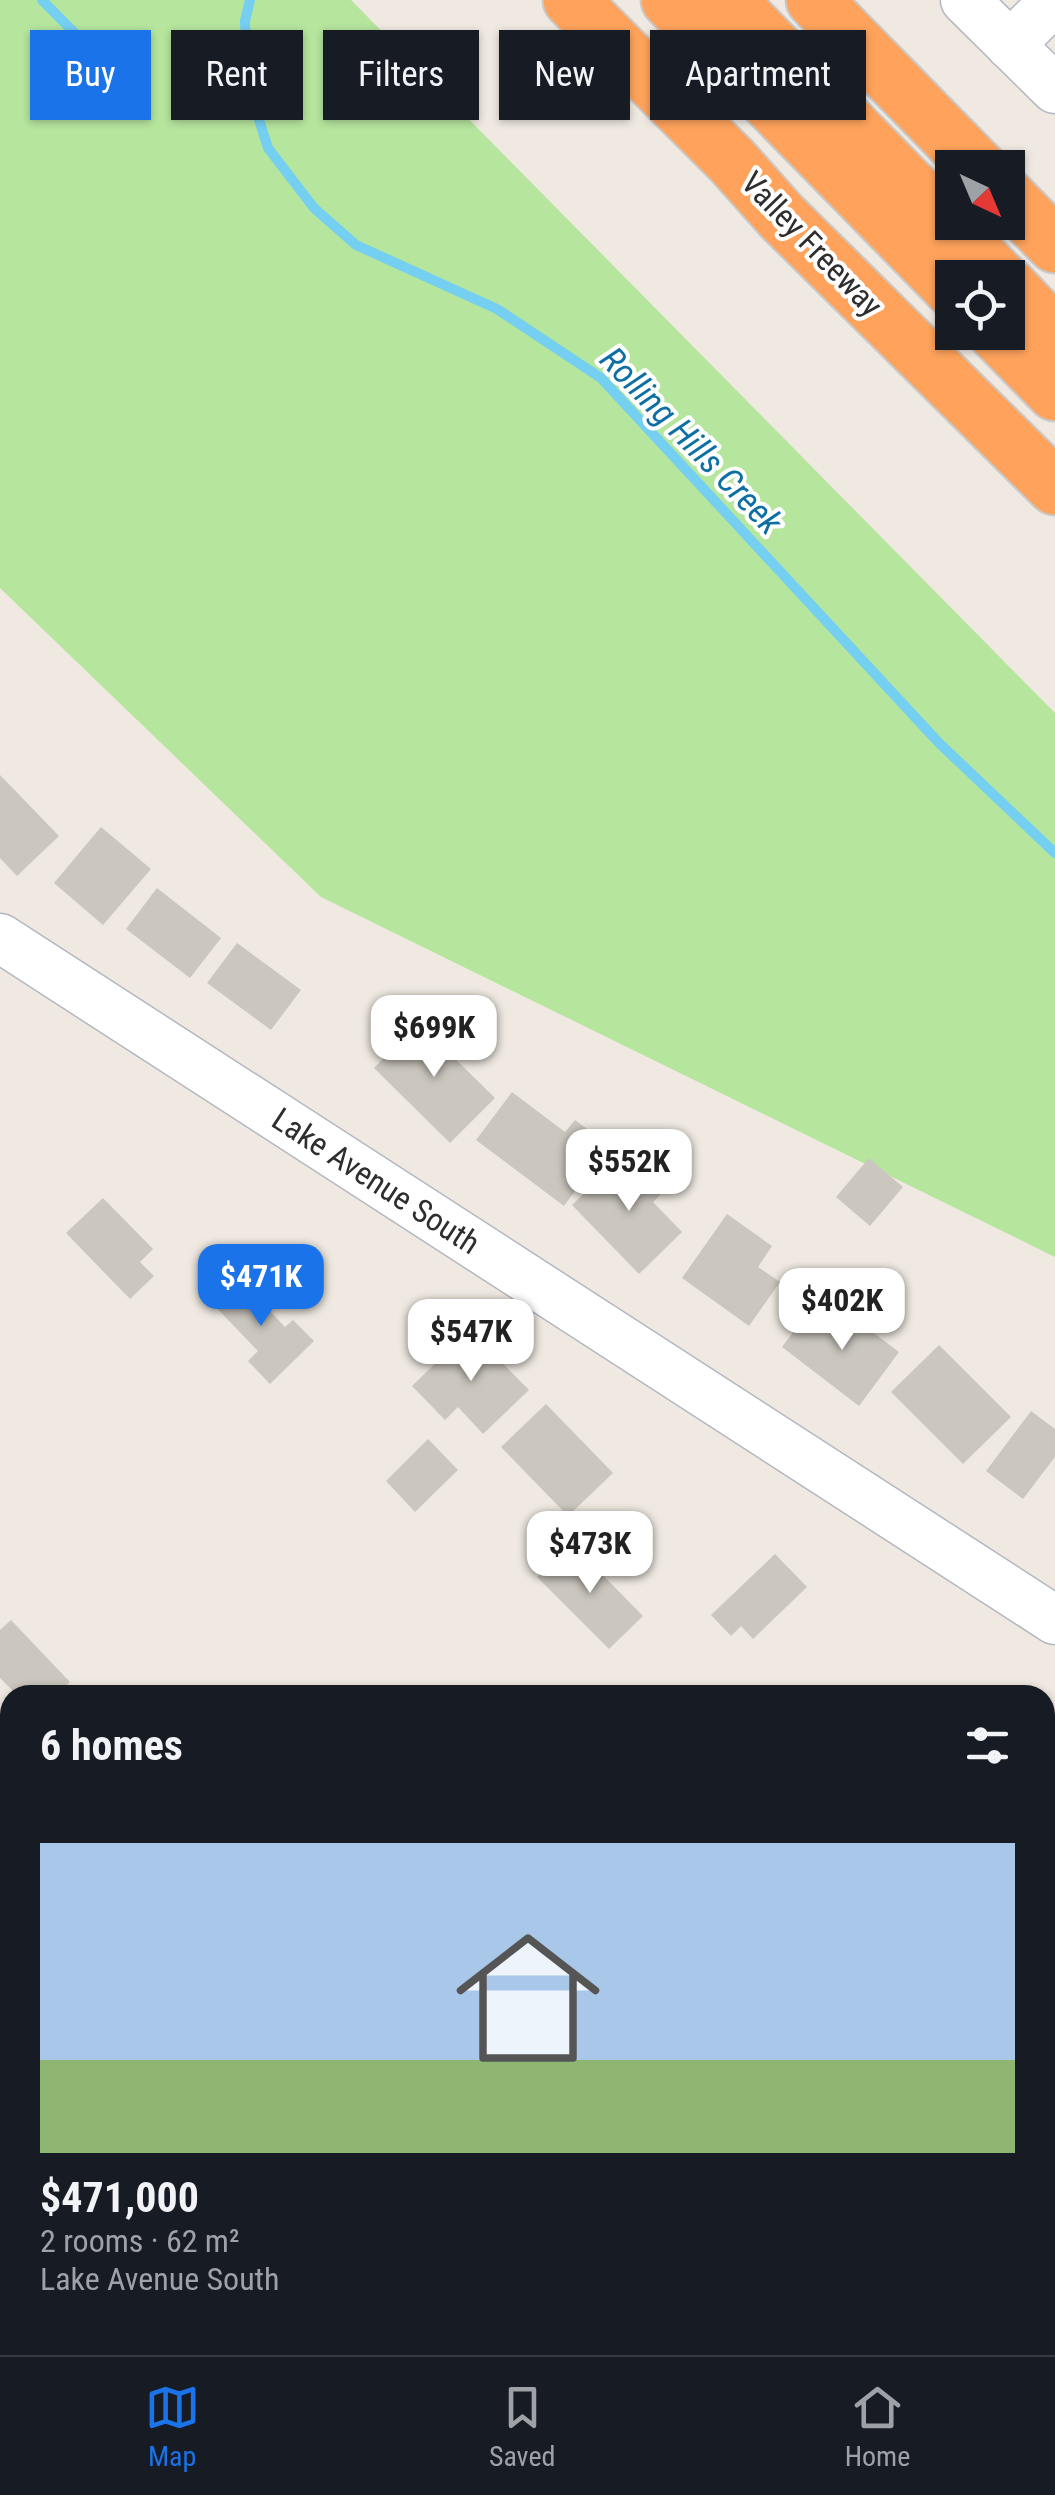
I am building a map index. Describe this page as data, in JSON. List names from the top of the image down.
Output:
{
  "streets": {
    "highway": ["Valley Freeway"],
    "street": ["Lake Avenue South"]
  },
  "water": ["Rolling Hills Creek"],
  "north": "bottom right",
  "page": {
    "chip": [
      "Buy",
      "Rent",
      "Filters",
      "New",
      "Apartment"
    ],
    "price": [
      "$699K",
      "$552K",
      "$471K",
      "$402K",
      "$547K",
      "$473K"
    ],
    "heading": "6 homes",
    "list": [
      {
        "name": "$471,000",
        "note": "2 rooms · 62 m² · Lake Avenue South"
      }
    ],
    "tabs": ["Map", "Saved", "Home"]
  }
}
